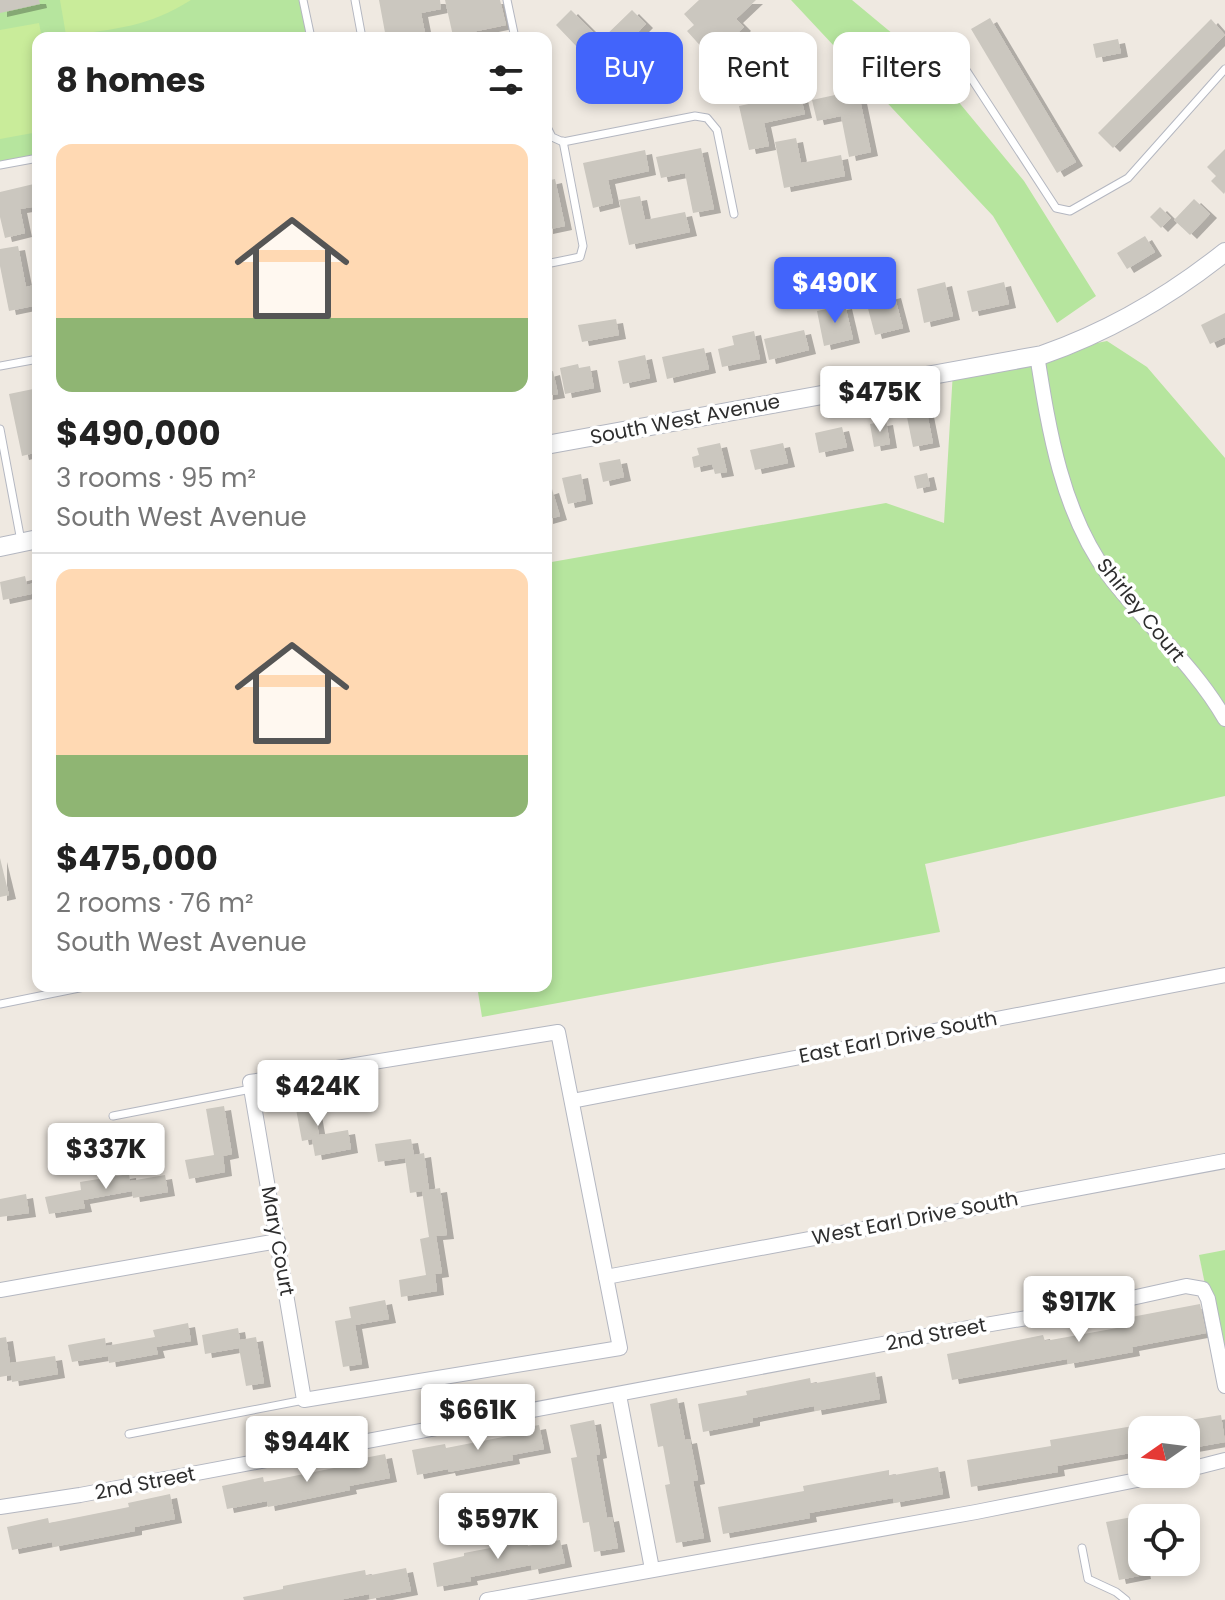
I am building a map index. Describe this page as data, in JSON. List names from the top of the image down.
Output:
{
  "streets": {
    "street": [
      "South West Avenue",
      "Shirley Court",
      "East Earl Drive South",
      "West Earl Drive South",
      "Mary Court",
      "2nd Street"
    ]
  },
  "crossings": [
    ["South West Avenue", "Shirley Court"]
  ],
  "north": "left",
  "page": {
    "chip": ["Buy", "Rent", "Filters"],
    "heading": "8 homes",
    "list": [
      {
        "name": "$490,000",
        "note": "3 rooms · 95 m² · South West Avenue"
      },
      {
        "name": "$475,000",
        "note": "2 rooms · 76 m² · South West Avenue"
      }
    ],
    "price": [
      "$490K",
      "$475K",
      "$424K",
      "$337K",
      "$917K",
      "$661K",
      "$944K",
      "$597K"
    ]
  }
}
